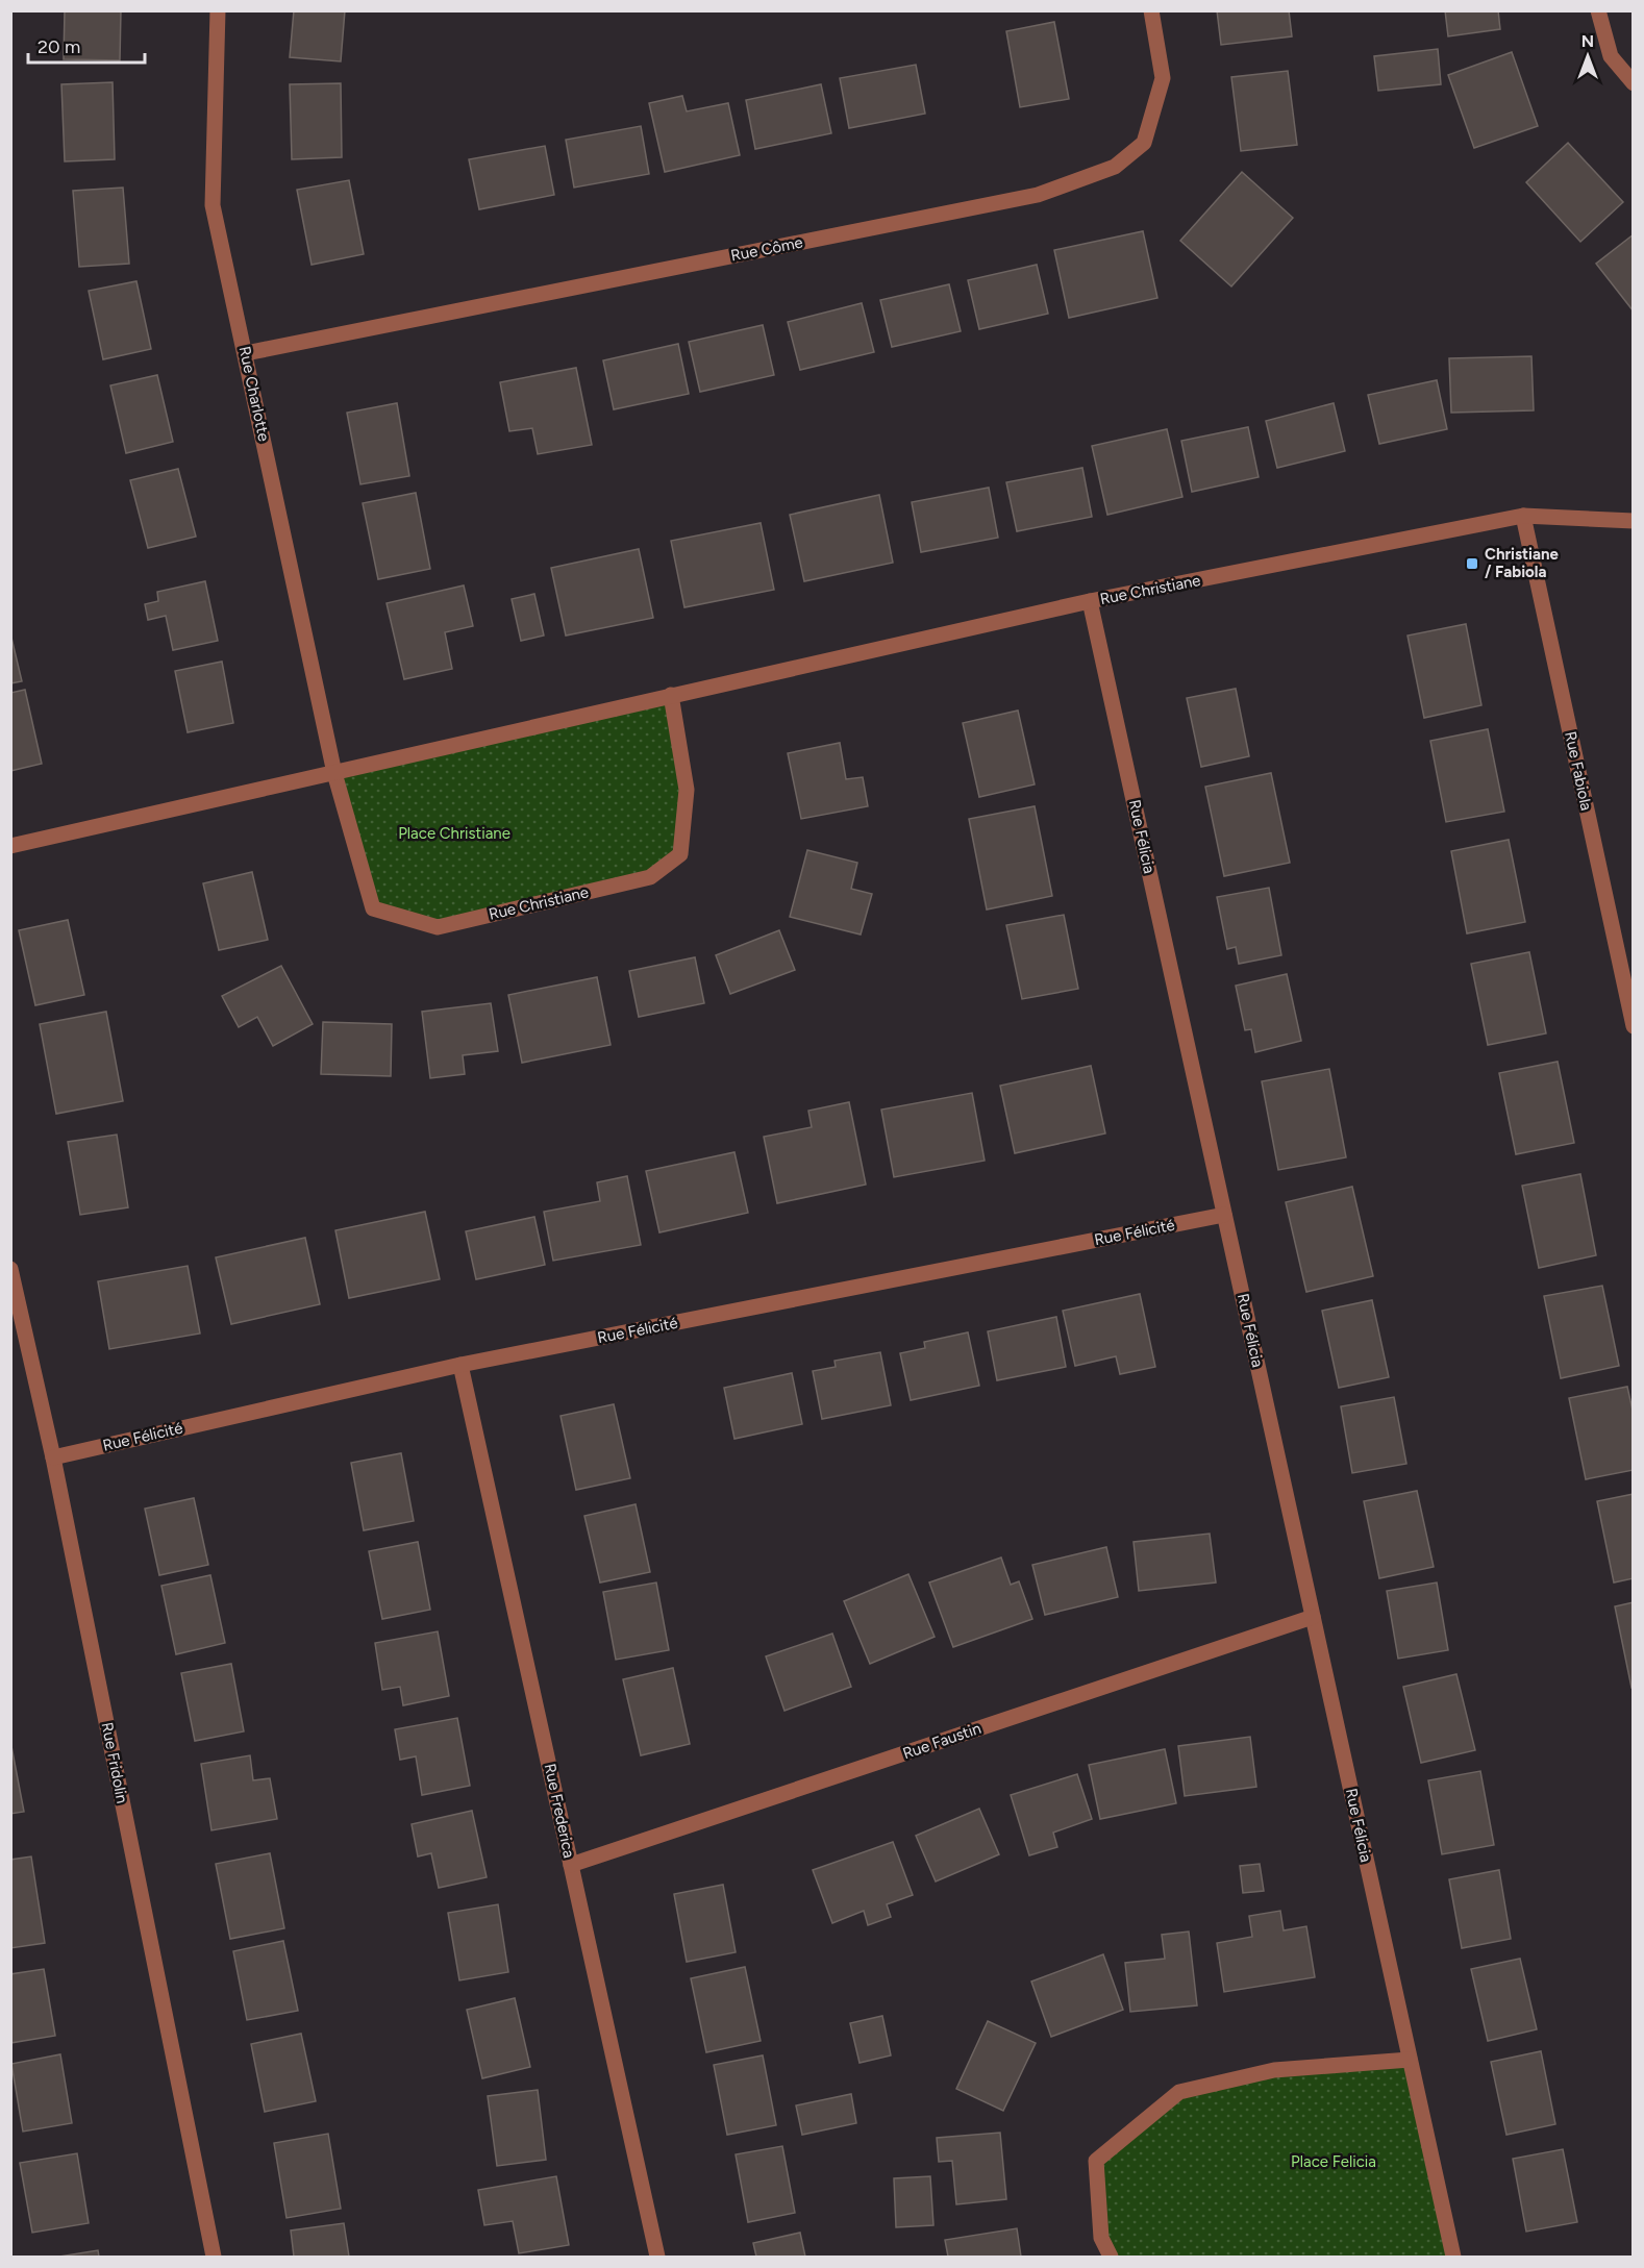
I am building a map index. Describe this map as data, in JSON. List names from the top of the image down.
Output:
{
  "streets": {
    "street": [
      "Rue Côme",
      "Rue Charlotte",
      "Rue Christiane",
      "Rue Fabiola",
      "Rue Félicia",
      "Rue Félicité",
      "Rue Faustin",
      "Rue Fridolin",
      "Rue Frederica"
    ]
  },
  "crossings": [
    ["Rue Côme", "Rue Charlotte"],
    ["Rue Charlotte", "Rue Christiane"],
    ["Rue Christiane", "Rue Fabiola"],
    ["Rue Christiane", "Rue Félicia"],
    ["Rue Félicia", "Rue Félicité"],
    ["Rue Félicia", "Rue Faustin"],
    ["Rue Félicité", "Rue Fridolin"],
    ["Rue Félicité", "Rue Frederica"],
    ["Rue Faustin", "Rue Frederica"]
  ],
  "parks": ["Place Christiane", "Place Felicia"],
  "places": {
    "transit": ["Christiane / Fabiola"]
  },
  "scale_bar": "20 m",
  "north": "top"
}
